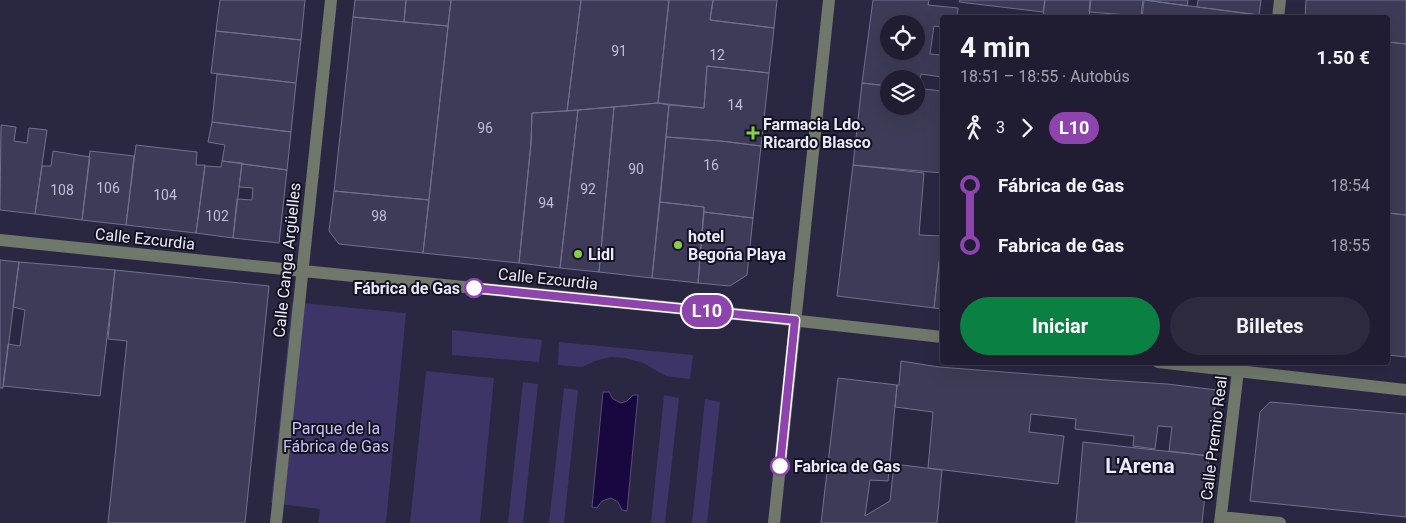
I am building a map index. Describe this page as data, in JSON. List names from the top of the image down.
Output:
{
  "streets": {
    "street": ["Calle Ezcurdia", "Calle Canga Argüelles", "Calle Premio Real"]
  },
  "crossings": [
    ["Calle Ezcurdia", "Calle Canga Argüelles"]
  ],
  "districts": ["L'Arena"],
  "parks": ["Parque de la Fábrica de Gas"],
  "places": {
    "health": ["Farmacia Ldo. Ricardo Blasco"],
    "other": [
      "hotel Begoña Playa",
      "Lidl",
      "Fábrica de Gas",
      "Fabrica de Gas"
    ]
  },
  "lines": ["bus line L10"],
  "house_numbers": [
    "91",
    "12",
    "14",
    "96",
    "16",
    "90",
    "106",
    "92",
    "108",
    "104",
    "94",
    "102",
    "98"
  ],
  "page": {
    "on_map": "L10",
    "heading": ["4 min", "18:51 – 18:55 · Autobús", "1.50 €"],
    "legs": ["3", "L10"],
    "list": [
      {
        "name": "Fábrica de Gas",
        "value": "18:54"
      },
      {
        "name": "Fabrica de Gas",
        "value": "18:55"
      }
    ],
    "buttons": ["Iniciar", "Billetes"]
  }
}
